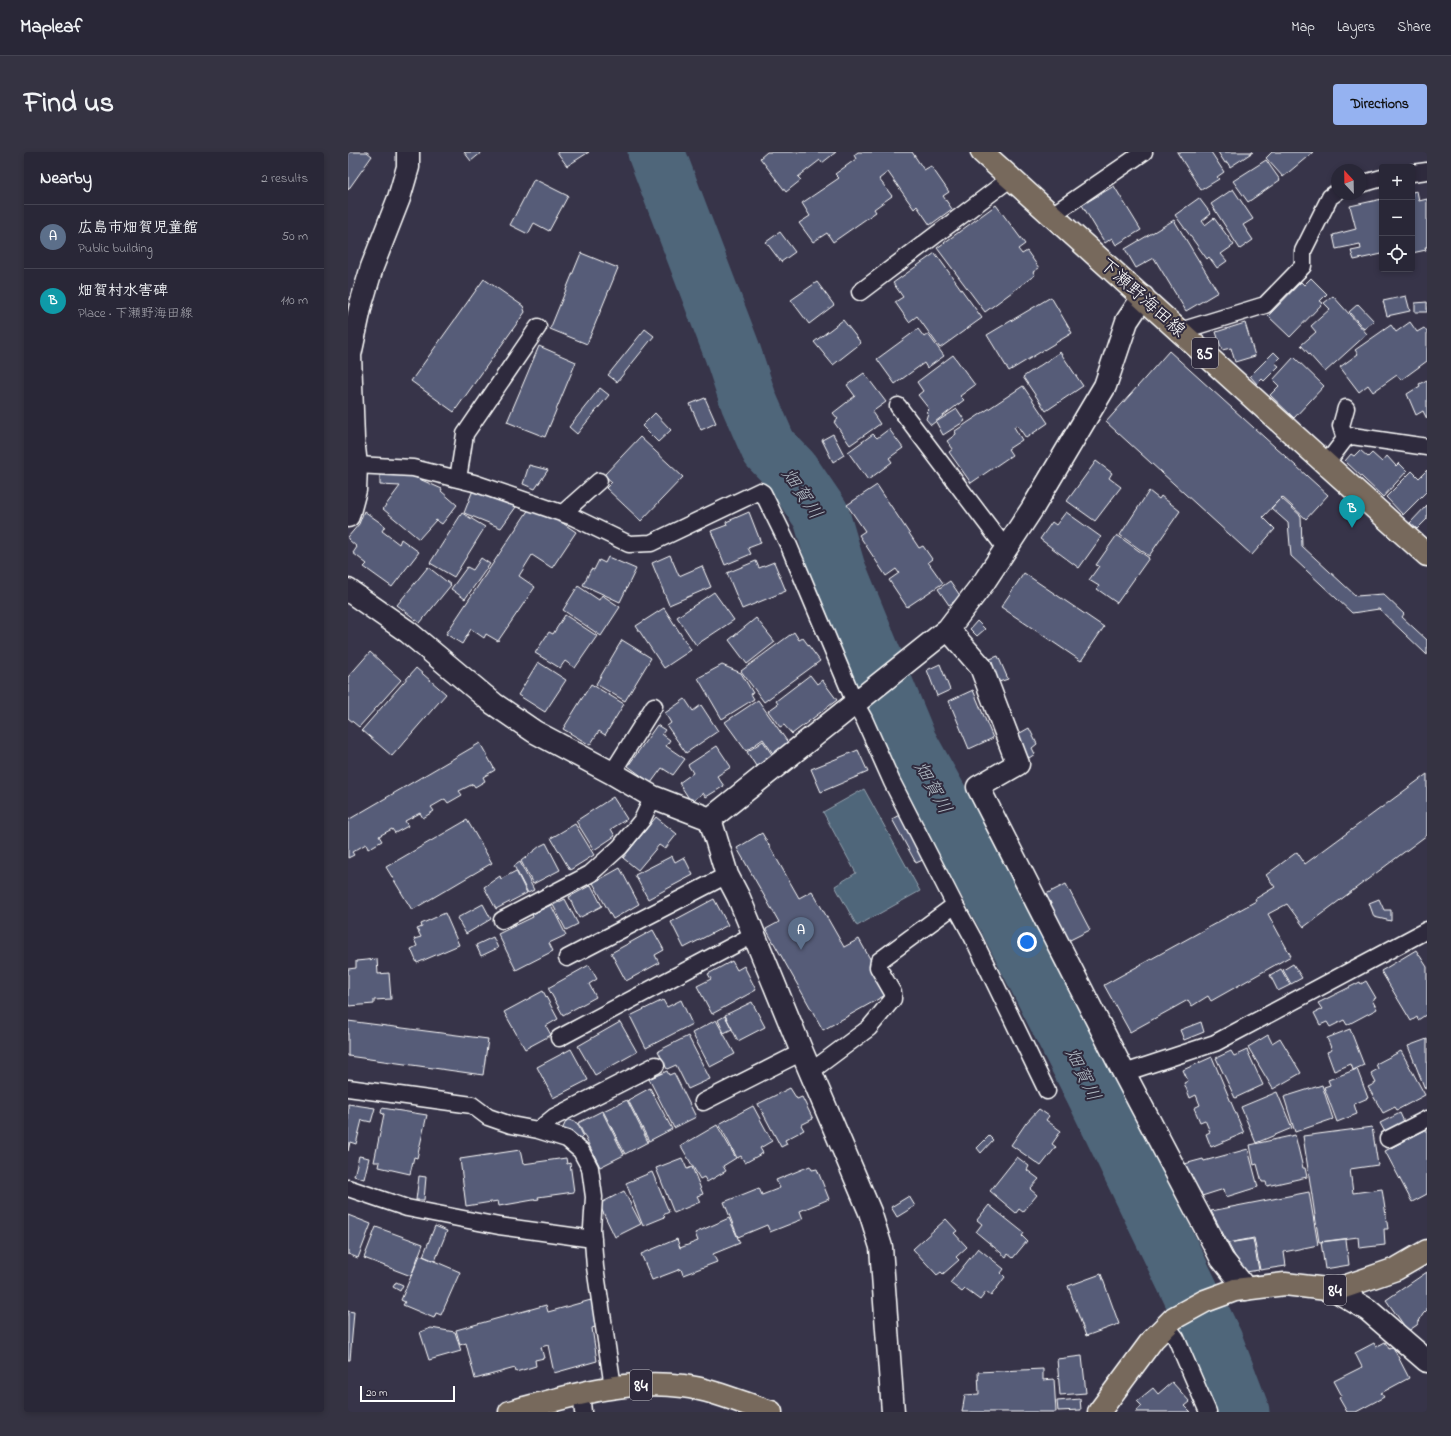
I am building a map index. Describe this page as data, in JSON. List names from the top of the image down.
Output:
{
  "streets": {
    "main road": ["下瀬野海田線", "85", "84"]
  },
  "water": ["畑賀川"],
  "scale_bar": "20 m",
  "north": "top",
  "page": {
    "header": "Mapleaf",
    "nav": ["Map", "Layers", "Share"],
    "title": "Find us",
    "buttons": "Directions",
    "heading": ["Nearby", "2 results"],
    "map_buttons": ["+", "−"],
    "list": [
      {
        "mark": "A",
        "name": "広島市畑賀児童館",
        "note": "Public building",
        "value": "50 m"
      },
      {
        "mark": "B",
        "name": "畑賀村水害碑",
        "note": "Place · 下瀬野海田線",
        "value": "110 m"
      }
    ],
    "pins": ["B", "A"],
    "scale": "20 m"
  }
}
